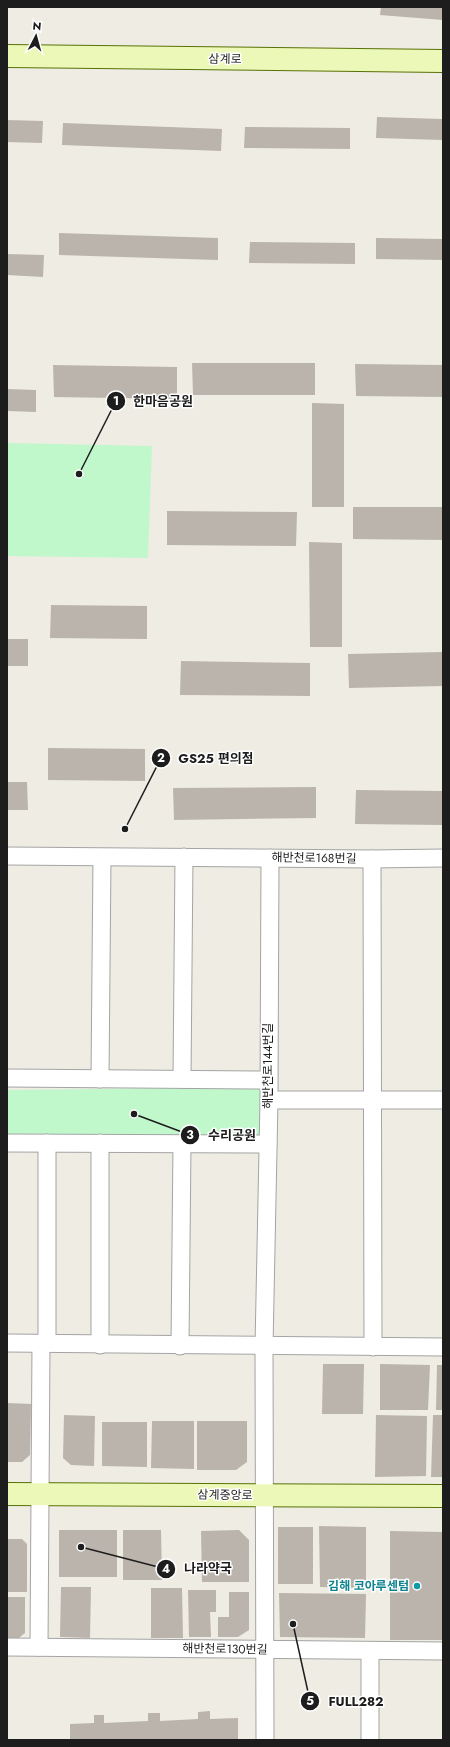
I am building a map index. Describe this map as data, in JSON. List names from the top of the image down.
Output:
{
  "streets": {
    "main road": ["삼계로", "삼계중앙로"],
    "street": ["해반천로168번길", "해반천로144번길", "해반천로130번길"]
  },
  "crossings": [
    ["해반천로168번길", "해반천로144번길"],
    ["해반천로144번길", "삼계중앙로"],
    ["해반천로144번길", "해반천로130번길"]
  ],
  "places": [
    "한마음공원",
    "GS25 편의점",
    "수리공원",
    "나라약국",
    "김해 코아루센텀",
    "FULL282"
  ],
  "north": "top"
}
